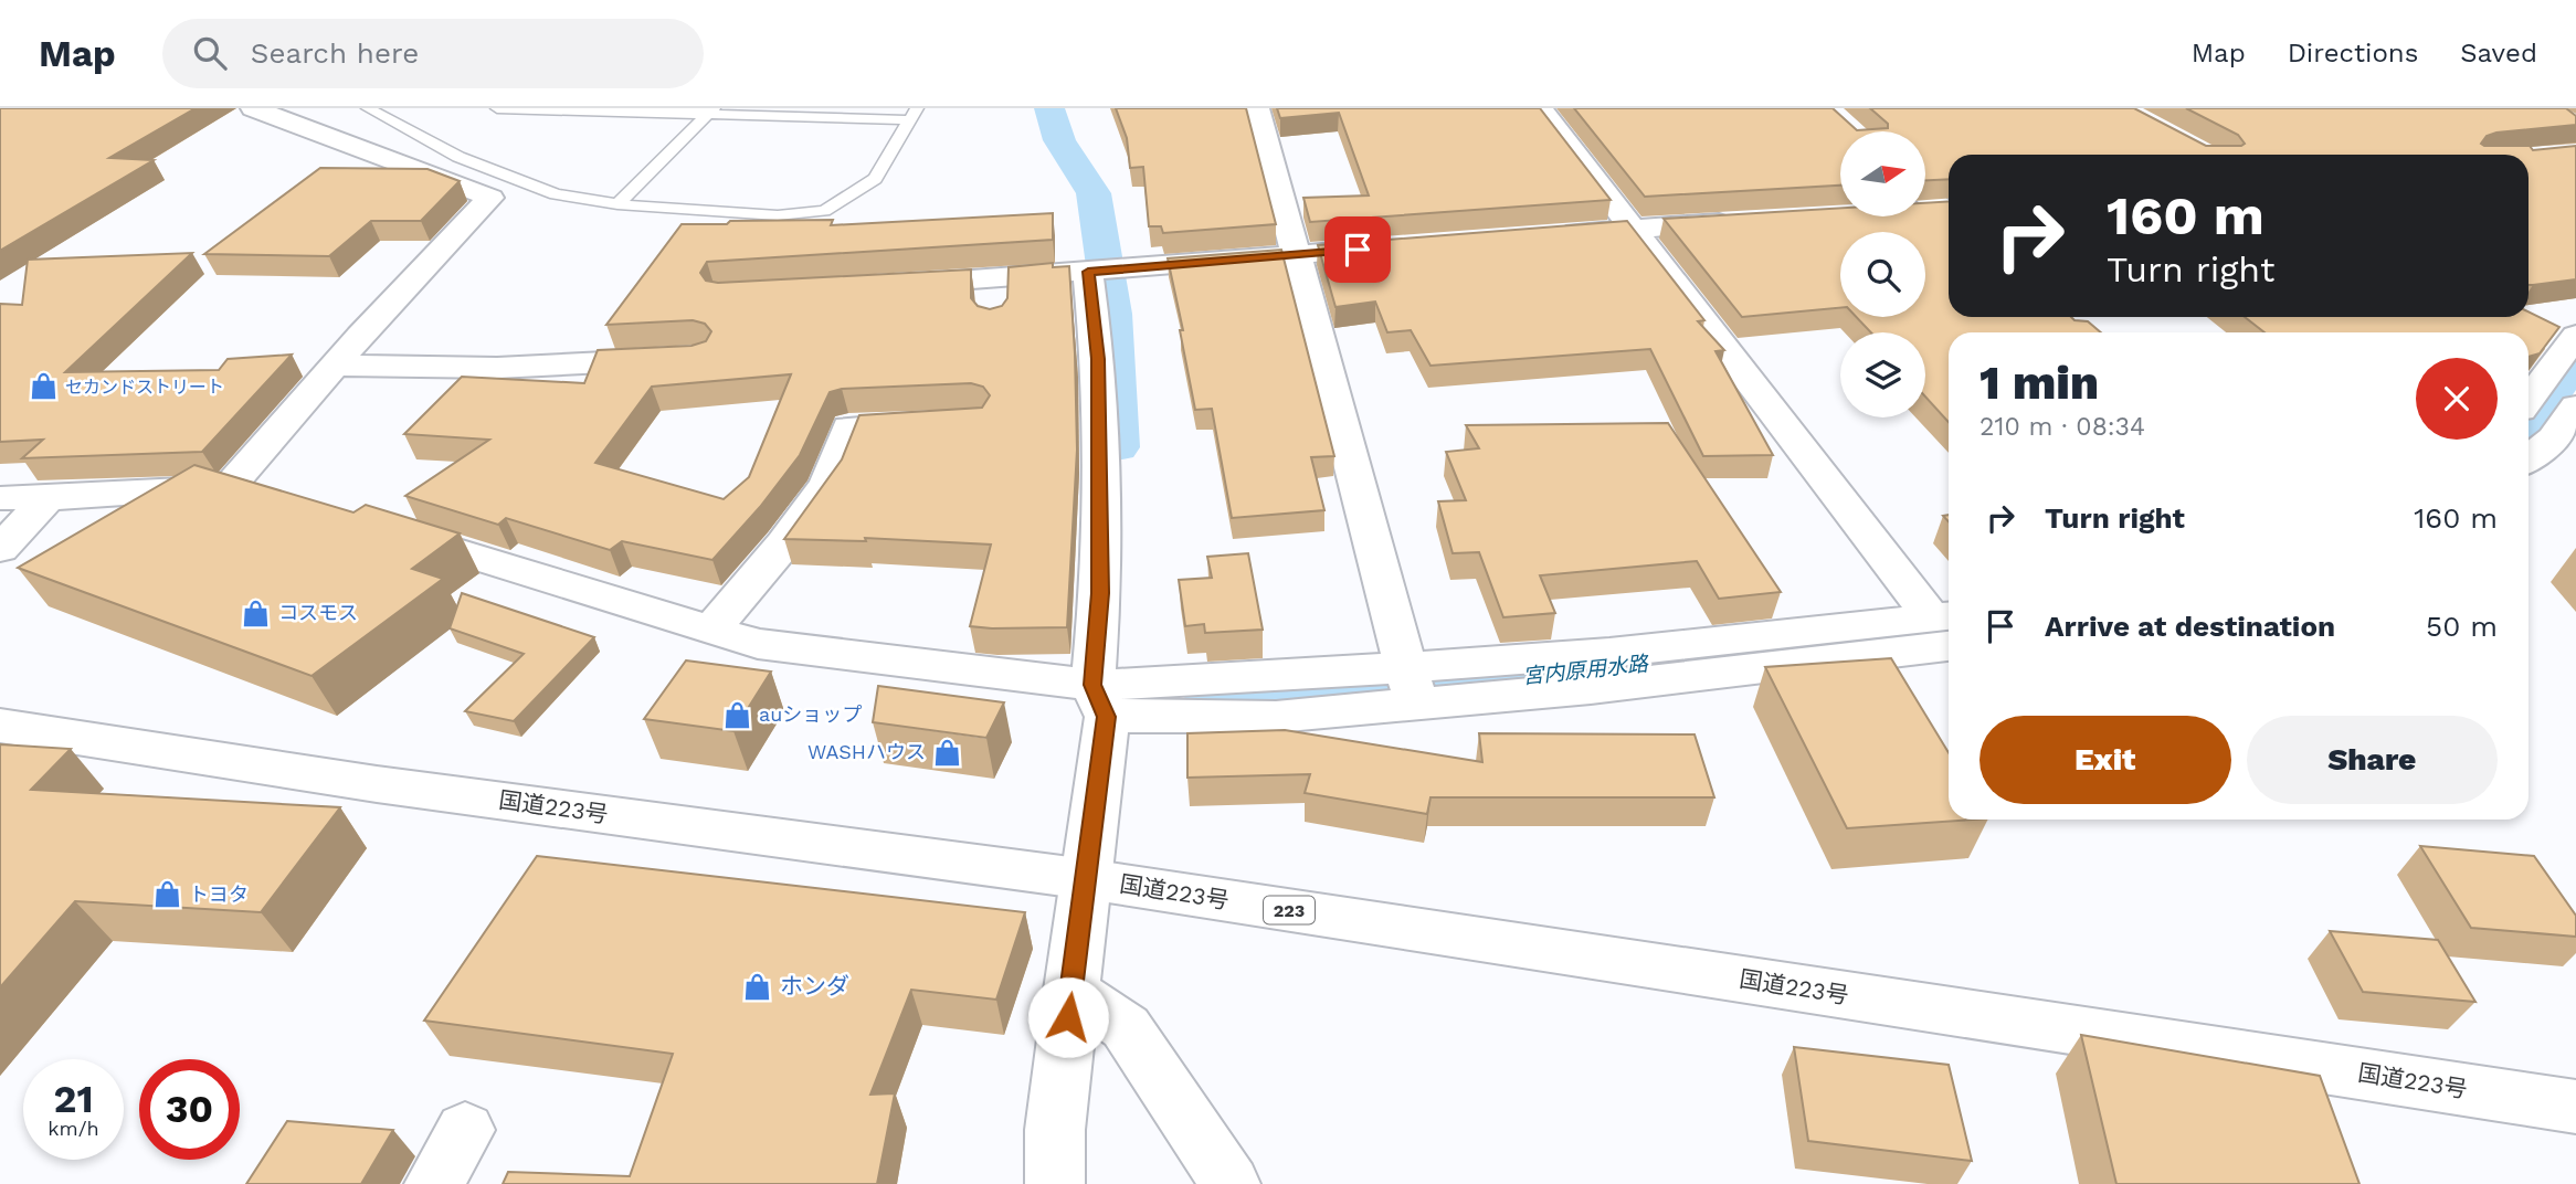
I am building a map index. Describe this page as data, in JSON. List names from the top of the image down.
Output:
{
  "streets": {
    "main road": ["国道223号", "223"]
  },
  "water": ["宮内原用水路"],
  "places": {
    "shop": [
      "セカンドストリート",
      "コスモス",
      "auショップ",
      "WASHハウス",
      "トヨタ",
      "ホンダ"
    ]
  },
  "north": "right",
  "page": {
    "header": "Map",
    "search": "Search here",
    "nav": ["Map", "Directions", "Saved"],
    "turn": ["160 m", "Turn right"],
    "heading": ["1 min", "210 m · 08:34"],
    "list": [
      {
        "name": "Turn right",
        "value": "160 m"
      },
      {
        "name": "Arrive at destination",
        "value": "50 m"
      }
    ],
    "buttons": ["Exit", "Share"],
    "speed": "21 km/h",
    "limit": "30"
  }
}
